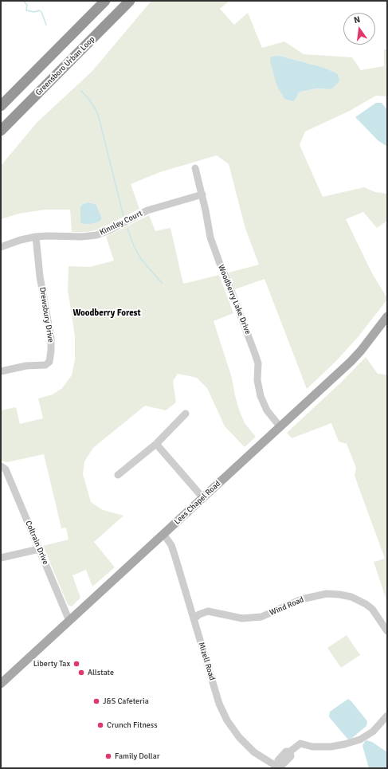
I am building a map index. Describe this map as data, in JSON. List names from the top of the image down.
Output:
{
  "streets": {
    "highway": ["Greensboro Urban Loop"],
    "main road": ["Lees Chapel Road"],
    "street": [
      "Kinnley Court",
      "Woodberry Lake Drive",
      "Drewsbury Drive",
      "Coltrain Drive",
      "Wind Road",
      "Mizell Road"
    ]
  },
  "crossings": [
    ["Kinnley Court", "Woodberry Lake Drive"],
    ["Kinnley Court", "Drewsbury Drive"],
    ["Woodberry Lake Drive", "Lees Chapel Road"],
    ["Lees Chapel Road", "Coltrain Drive"],
    ["Lees Chapel Road", "Mizell Road"],
    ["Wind Road", "Mizell Road"]
  ],
  "districts": ["Woodberry Forest"],
  "places": [
    "Liberty Tax",
    "Allstate",
    "J&S Cafeteria",
    "Crunch Fitness",
    "Family Dollar"
  ],
  "north": "top"
}
